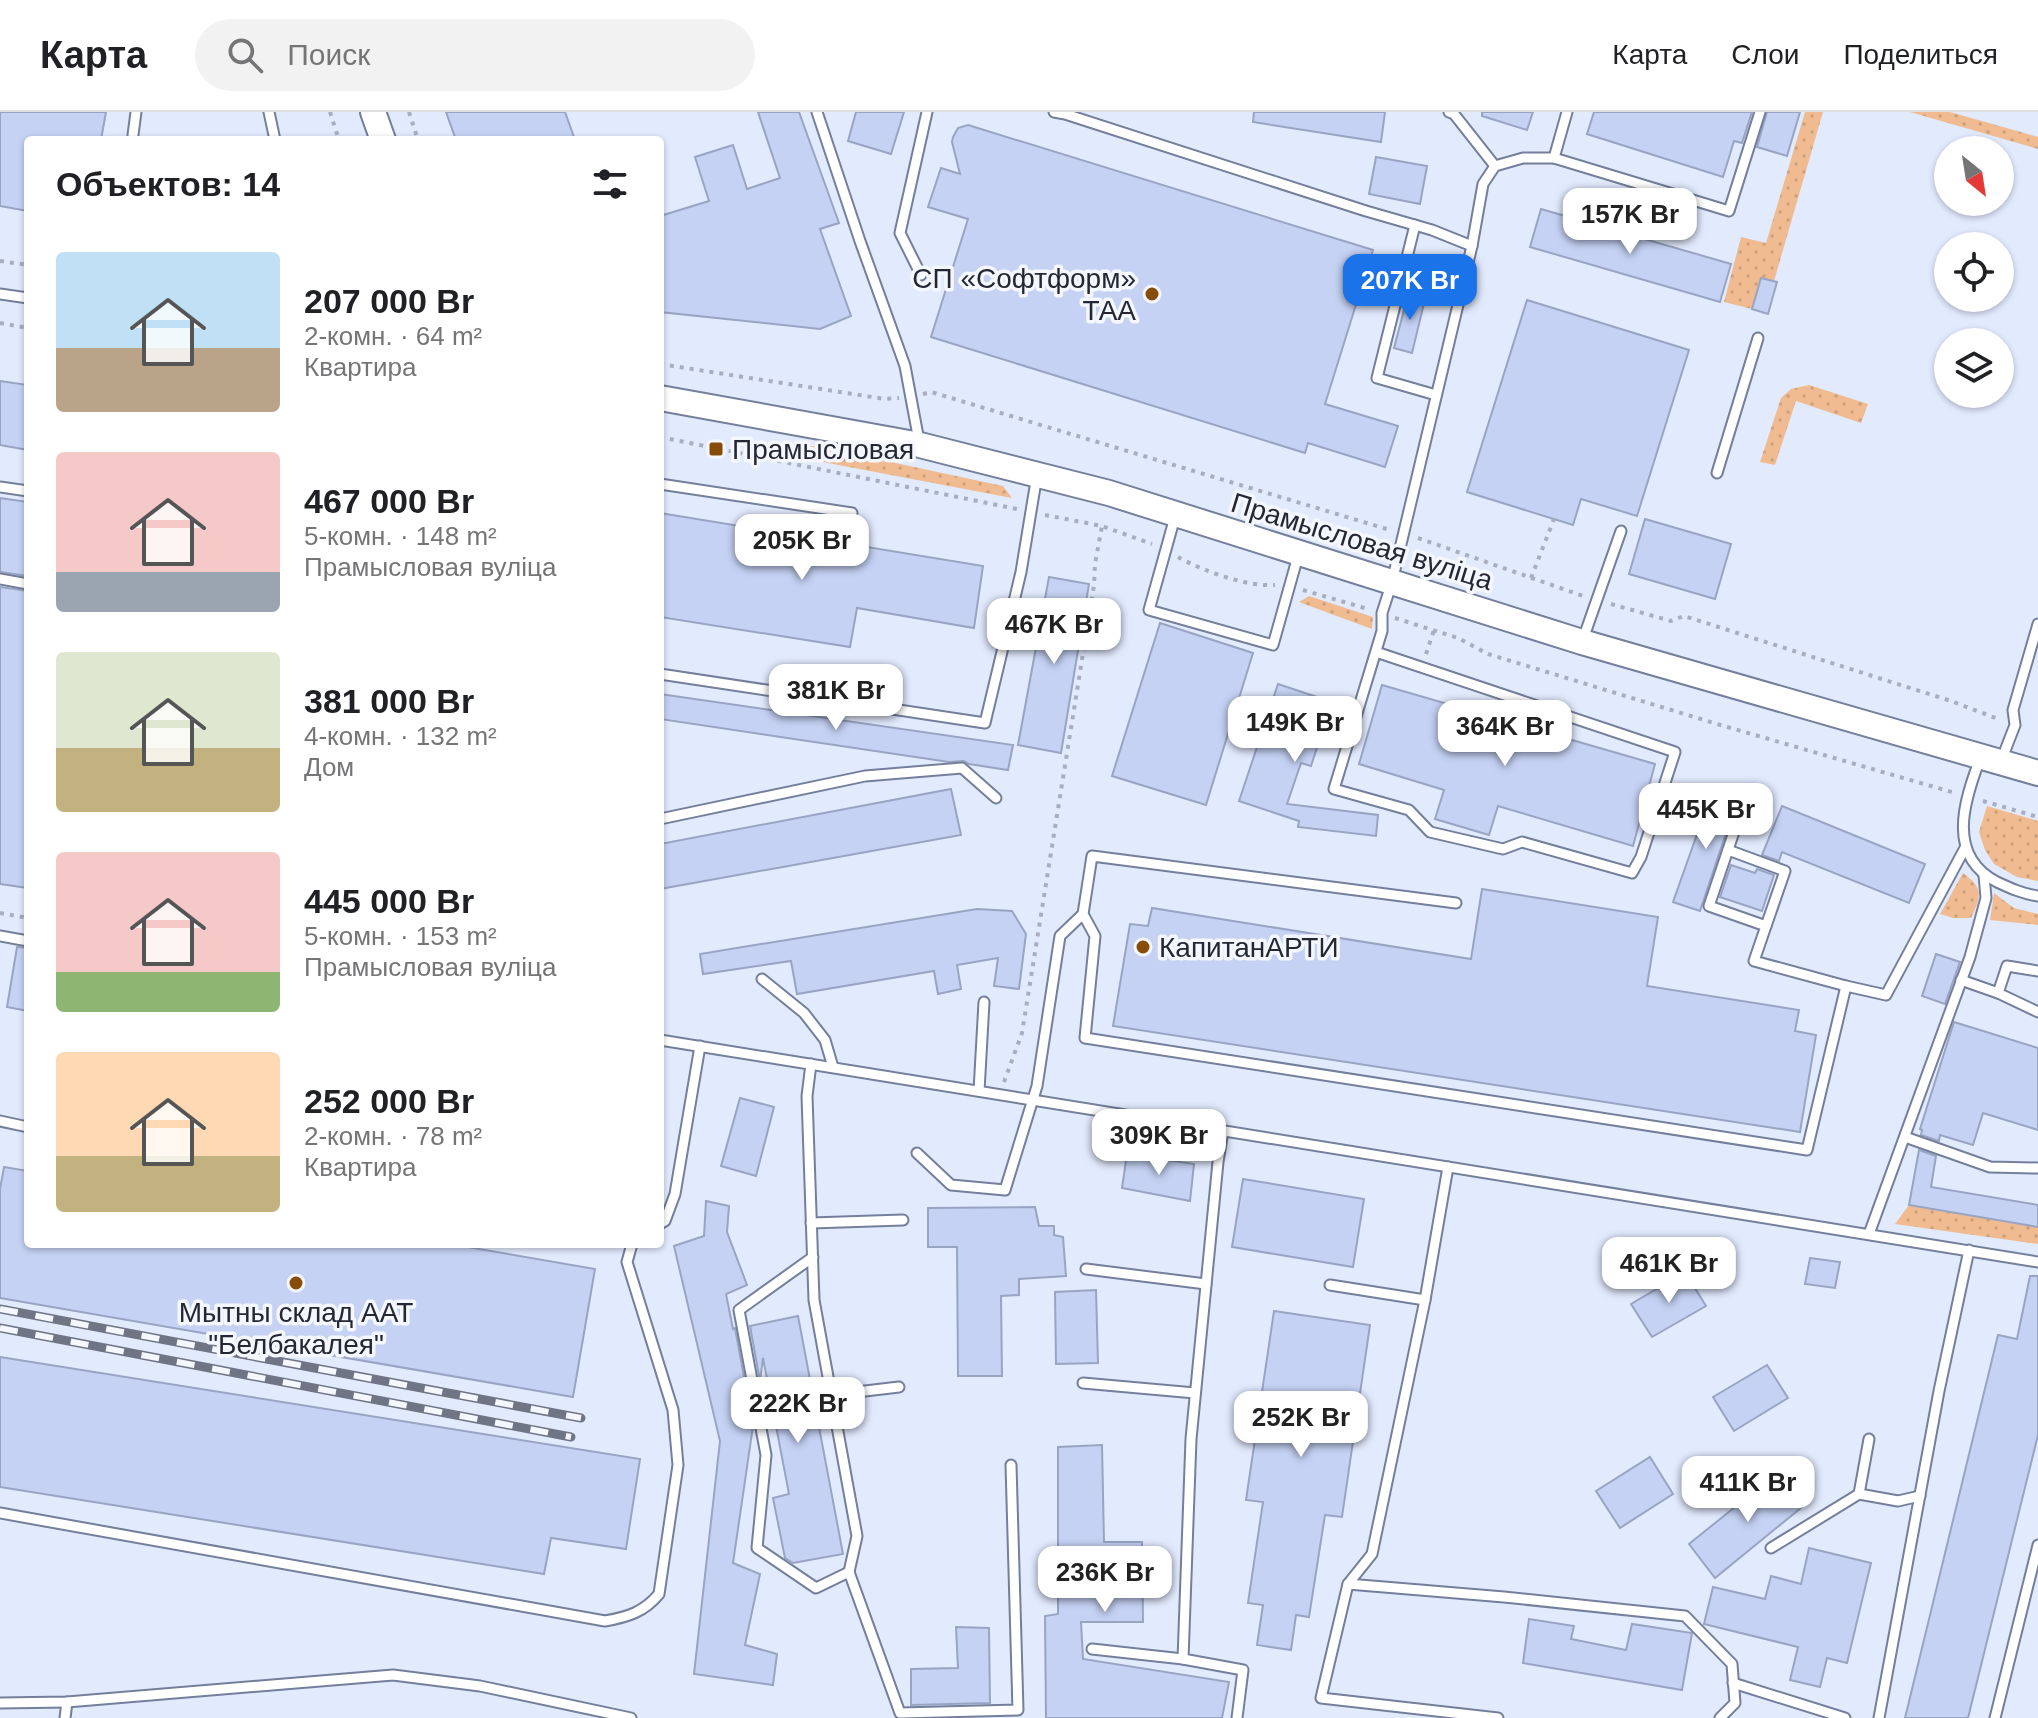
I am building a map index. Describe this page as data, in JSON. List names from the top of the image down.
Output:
{
  "streets": {
    "main road": ["Прамысловая вуліца"]
  },
  "places": {
    "other": ["СП «Софтформ» ТАА", "КапитанАРТИ", "Мытны склад ААТ \"Белбакалея\""],
    "transit": ["Прамысловая"]
  },
  "north": "bottom right",
  "page": {
    "header": "Карта",
    "search": "Поиск",
    "nav": ["Карта", "Слои", "Поделиться"],
    "heading": "Объектов: 14",
    "price": [
      "157K Br",
      "207K Br",
      "205K Br",
      "467K Br",
      "381K Br",
      "149K Br",
      "364K Br",
      "445K Br",
      "309K Br",
      "461K Br",
      "222K Br",
      "252K Br",
      "411K Br",
      "236K Br"
    ],
    "list": [
      {
        "name": "207 000 Br",
        "note": "2-комн. · 64 m² · Квартира"
      },
      {
        "name": "467 000 Br",
        "note": "5-комн. · 148 m² · Прамысловая вуліца"
      },
      {
        "name": "381 000 Br",
        "note": "4-комн. · 132 m² · Дом"
      },
      {
        "name": "445 000 Br",
        "note": "5-комн. · 153 m² · Прамысловая вуліца"
      },
      {
        "name": "252 000 Br",
        "note": "2-комн. · 78 m² · Квартира"
      }
    ]
  }
}
